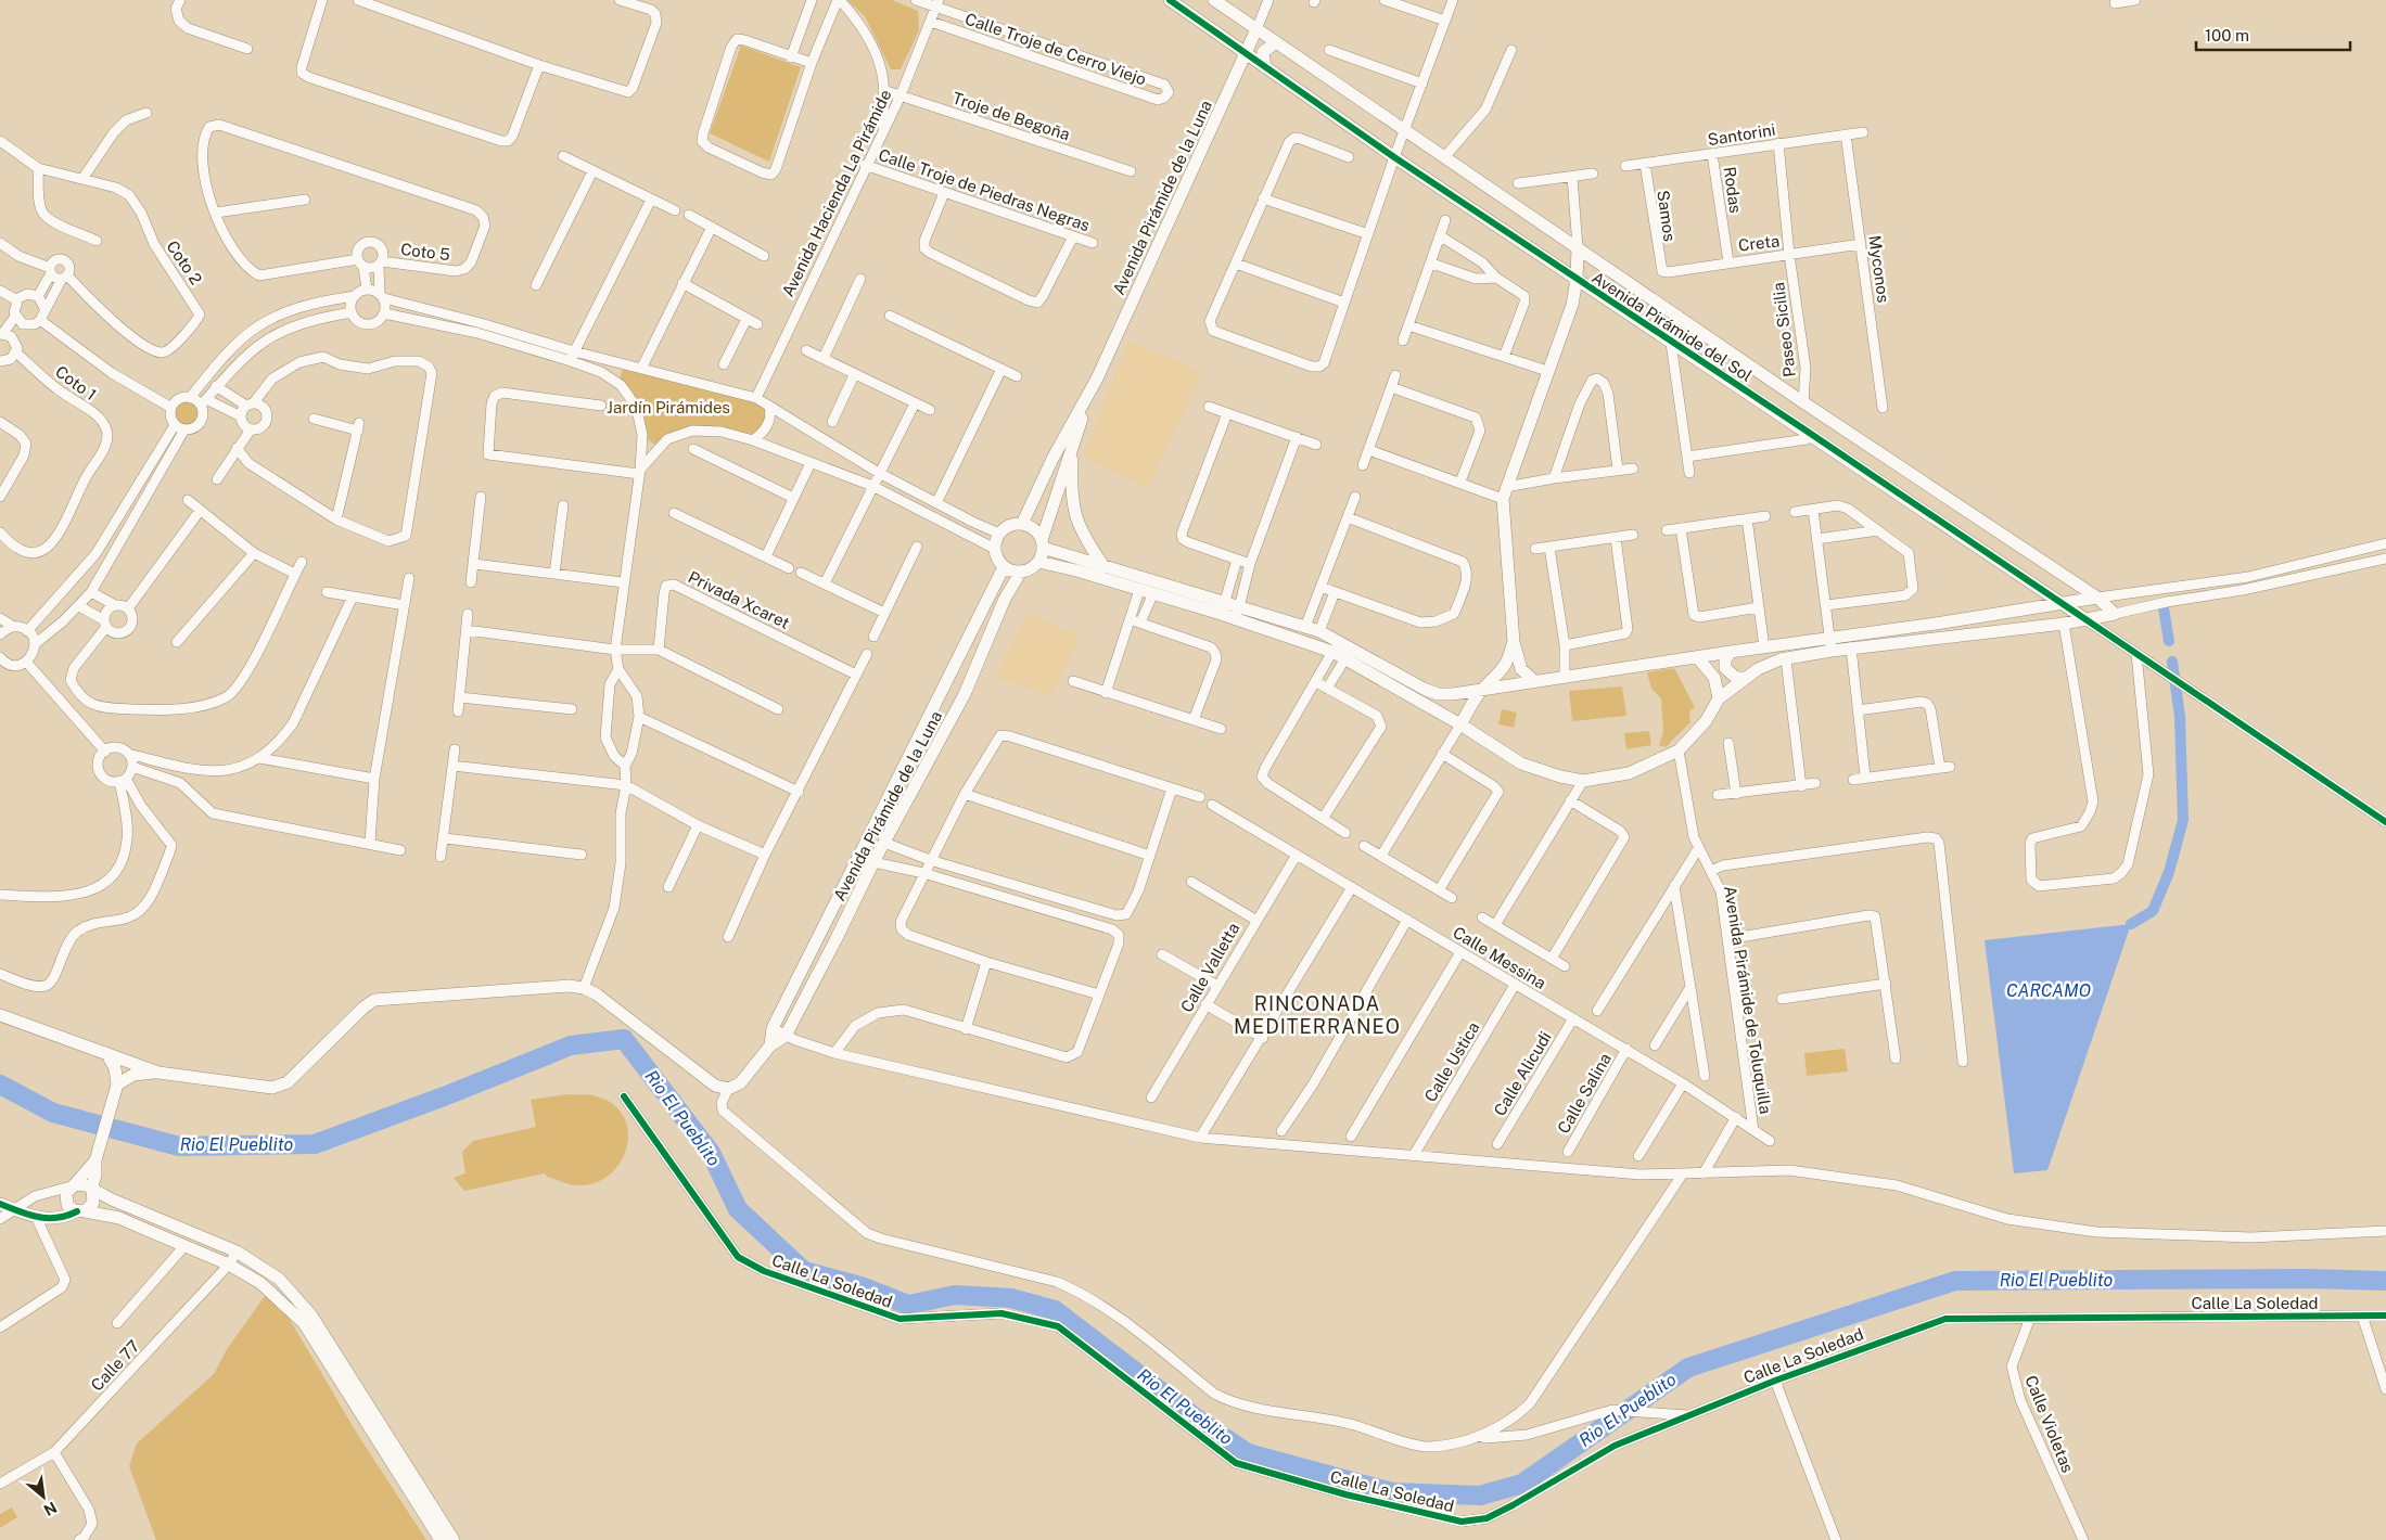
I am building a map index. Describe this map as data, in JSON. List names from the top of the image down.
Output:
{
  "streets": {
    "street": [
      "Calle Troje de Cerro Viejo",
      "Troje de Begoña",
      "Santorini",
      "Calle Troje de Piedras Negras",
      "Rodas",
      "Avenida Hacienda La Pirámide",
      "Avenida Pirámide de la Luna",
      "Samos",
      "Creta",
      "Coto 5",
      "Coto 2",
      "Myconos",
      "Avenida Pirámide del Sol",
      "Paseo Sicilia",
      "Coto 1",
      "Privada Xcaret",
      "Calle Messina",
      "Calle Valletta",
      "Avenida Pirámide de Toluquilla",
      "Calle Ustica",
      "Calle Alicudi",
      "Calle Salina",
      "Calle La Soledad",
      "Calle 77",
      "Calle Violetas"
    ]
  },
  "crossings": [
    ["Calle Troje de Cerro Viejo", "Avenida Hacienda La Pirámide"],
    ["Troje de Begoña", "Avenida Hacienda La Pirámide"],
    ["Santorini", "Rodas"],
    ["Santorini", "Samos"],
    ["Santorini", "Myconos"],
    ["Santorini", "Paseo Sicilia"],
    ["Calle Troje de Piedras Negras", "Avenida Hacienda La Pirámide"],
    ["Rodas", "Creta"],
    ["Avenida Pirámide de la Luna", "Avenida Pirámide del Sol"],
    ["Samos", "Creta"],
    ["Creta", "Myconos"],
    ["Creta", "Paseo Sicilia"],
    ["Avenida Pirámide del Sol", "Paseo Sicilia"],
    ["Calle Messina", "Calle Valletta"],
    ["Calle Messina", "Avenida Pirámide de Toluquilla"],
    ["Calle Messina", "Calle Ustica"],
    ["Calle Messina", "Calle Alicudi"],
    ["Calle Messina", "Calle Salina"],
    ["Calle La Soledad", "Calle Violetas"]
  ],
  "districts": ["RINCONADA MEDITERRANEO"],
  "water": ["CARCAMO", "Rio El Pueblito"],
  "parks": ["Jardín Pirámides"],
  "scale_bar": "100 m",
  "north": "bottom right"
}
